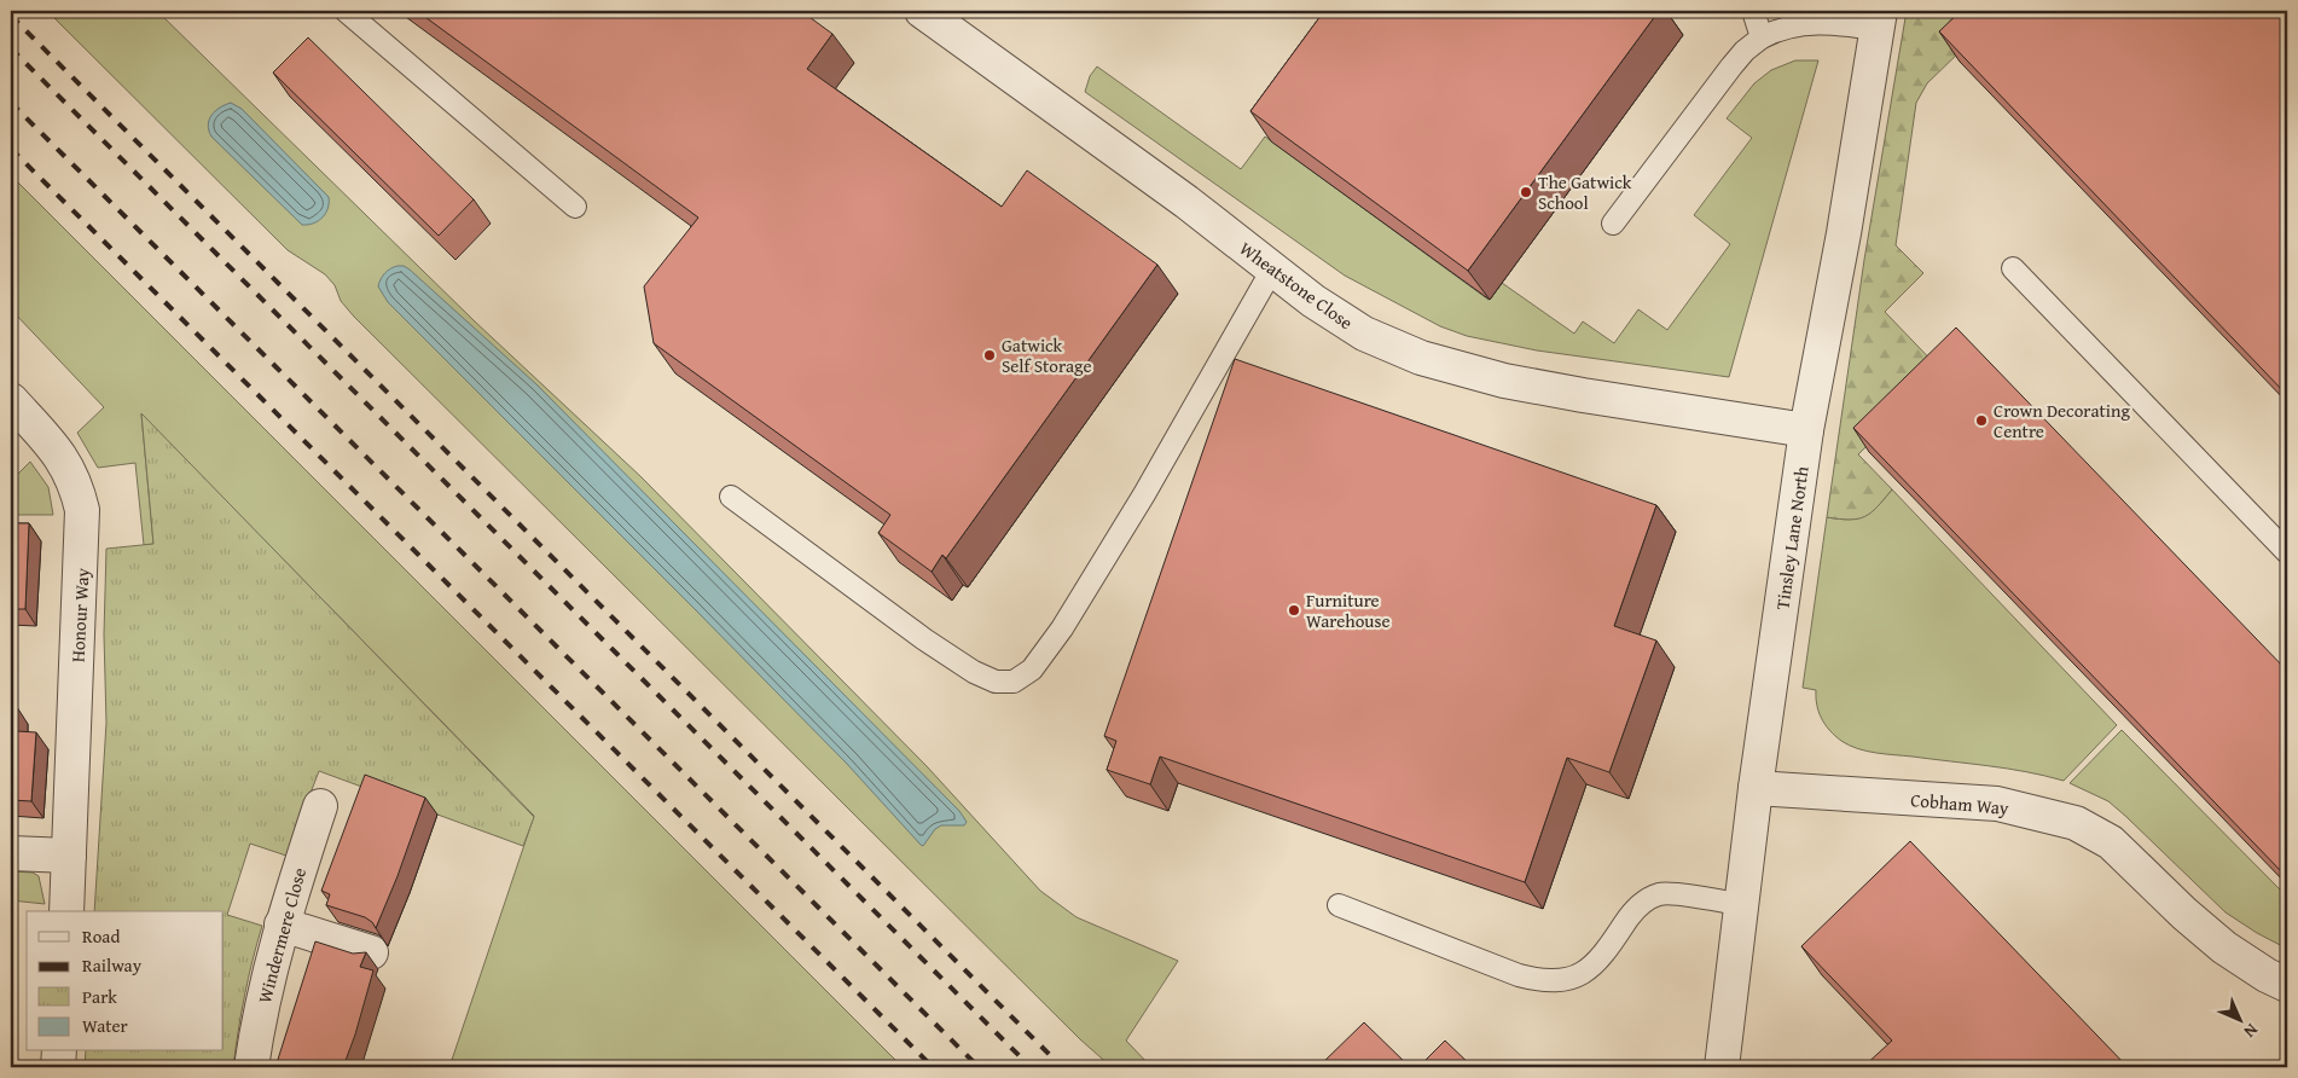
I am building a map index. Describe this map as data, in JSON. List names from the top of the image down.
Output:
{
  "streets": {
    "street": [
      "Wheatstone Close",
      "Tinsley Lane North",
      "Honour Way",
      "Cobham Way",
      "Windermere Close"
    ]
  },
  "crossings": [
    ["Wheatstone Close", "Tinsley Lane North"],
    ["Tinsley Lane North", "Cobham Way"]
  ],
  "places": [
    "The Gatwick School",
    "Gatwick Self Storage",
    "Crown Decorating Centre",
    "Furniture Warehouse"
  ],
  "legend": [
    "Road",
    "Railway",
    "Park",
    "Water"
  ],
  "north": "bottom right"
}
